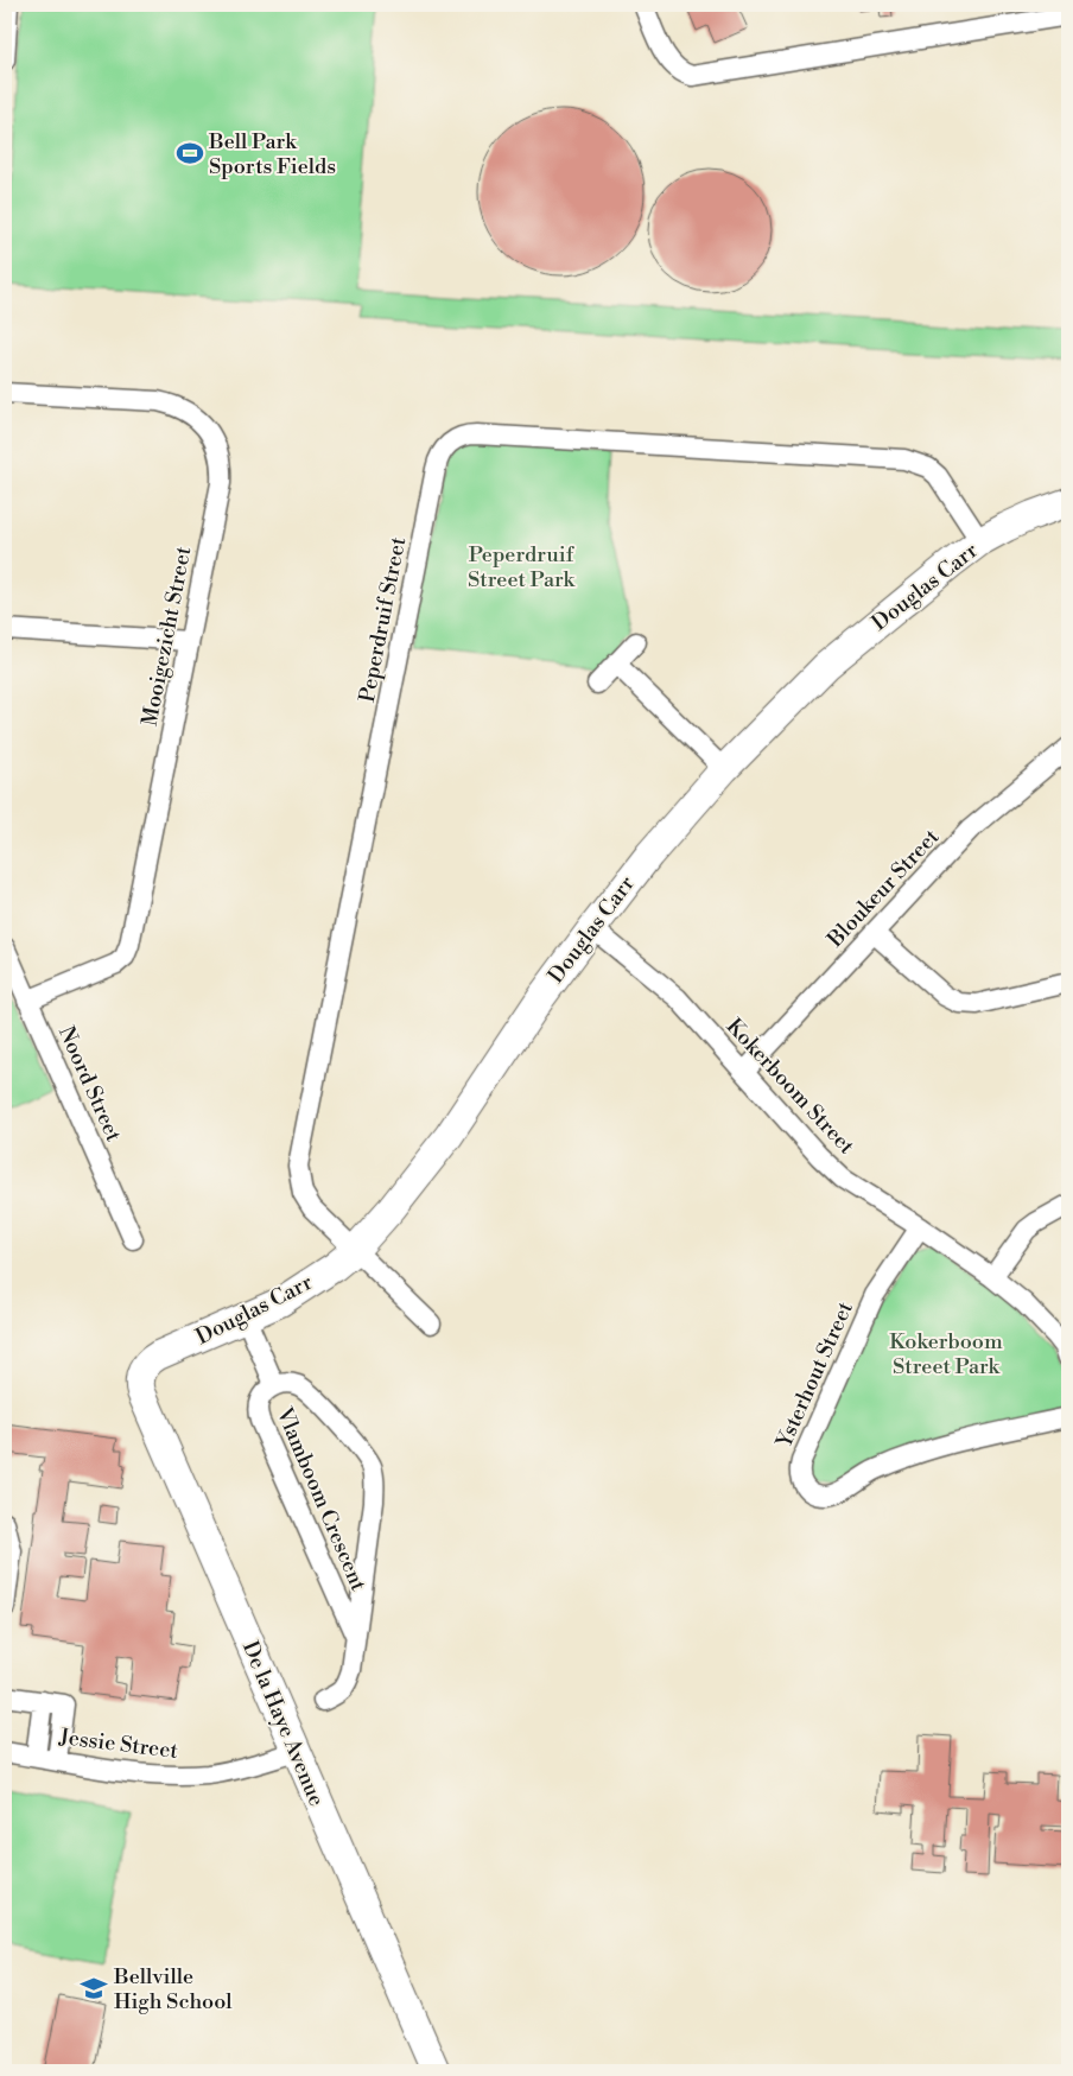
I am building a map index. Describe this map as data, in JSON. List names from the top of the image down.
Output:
{
  "streets": {
    "street": [
      "Douglas Carr",
      "Peperdruif Street",
      "Mooigezicht Street",
      "Bloukeur Street",
      "Noord Street",
      "Kokerboom Street",
      "Ysterhout Street",
      "Vlamboom Crescent",
      "De la Haye Avenue",
      "Jessie Street"
    ]
  },
  "crossings": [
    ["Douglas Carr", "Peperdruif Street"],
    ["Douglas Carr", "Kokerboom Street"],
    ["Douglas Carr", "Vlamboom Crescent"],
    ["Douglas Carr", "De la Haye Avenue"],
    ["Mooigezicht Street", "Noord Street"],
    ["Bloukeur Street", "Kokerboom Street"],
    ["Kokerboom Street", "Ysterhout Street"],
    ["De la Haye Avenue", "Jessie Street"]
  ],
  "parks": ["Peperdruif Street Park", "Kokerboom Street Park"],
  "places": {
    "sports": ["Bell Park Sports Fields"],
    "school or university": ["Bellville High School"]
  }
}
